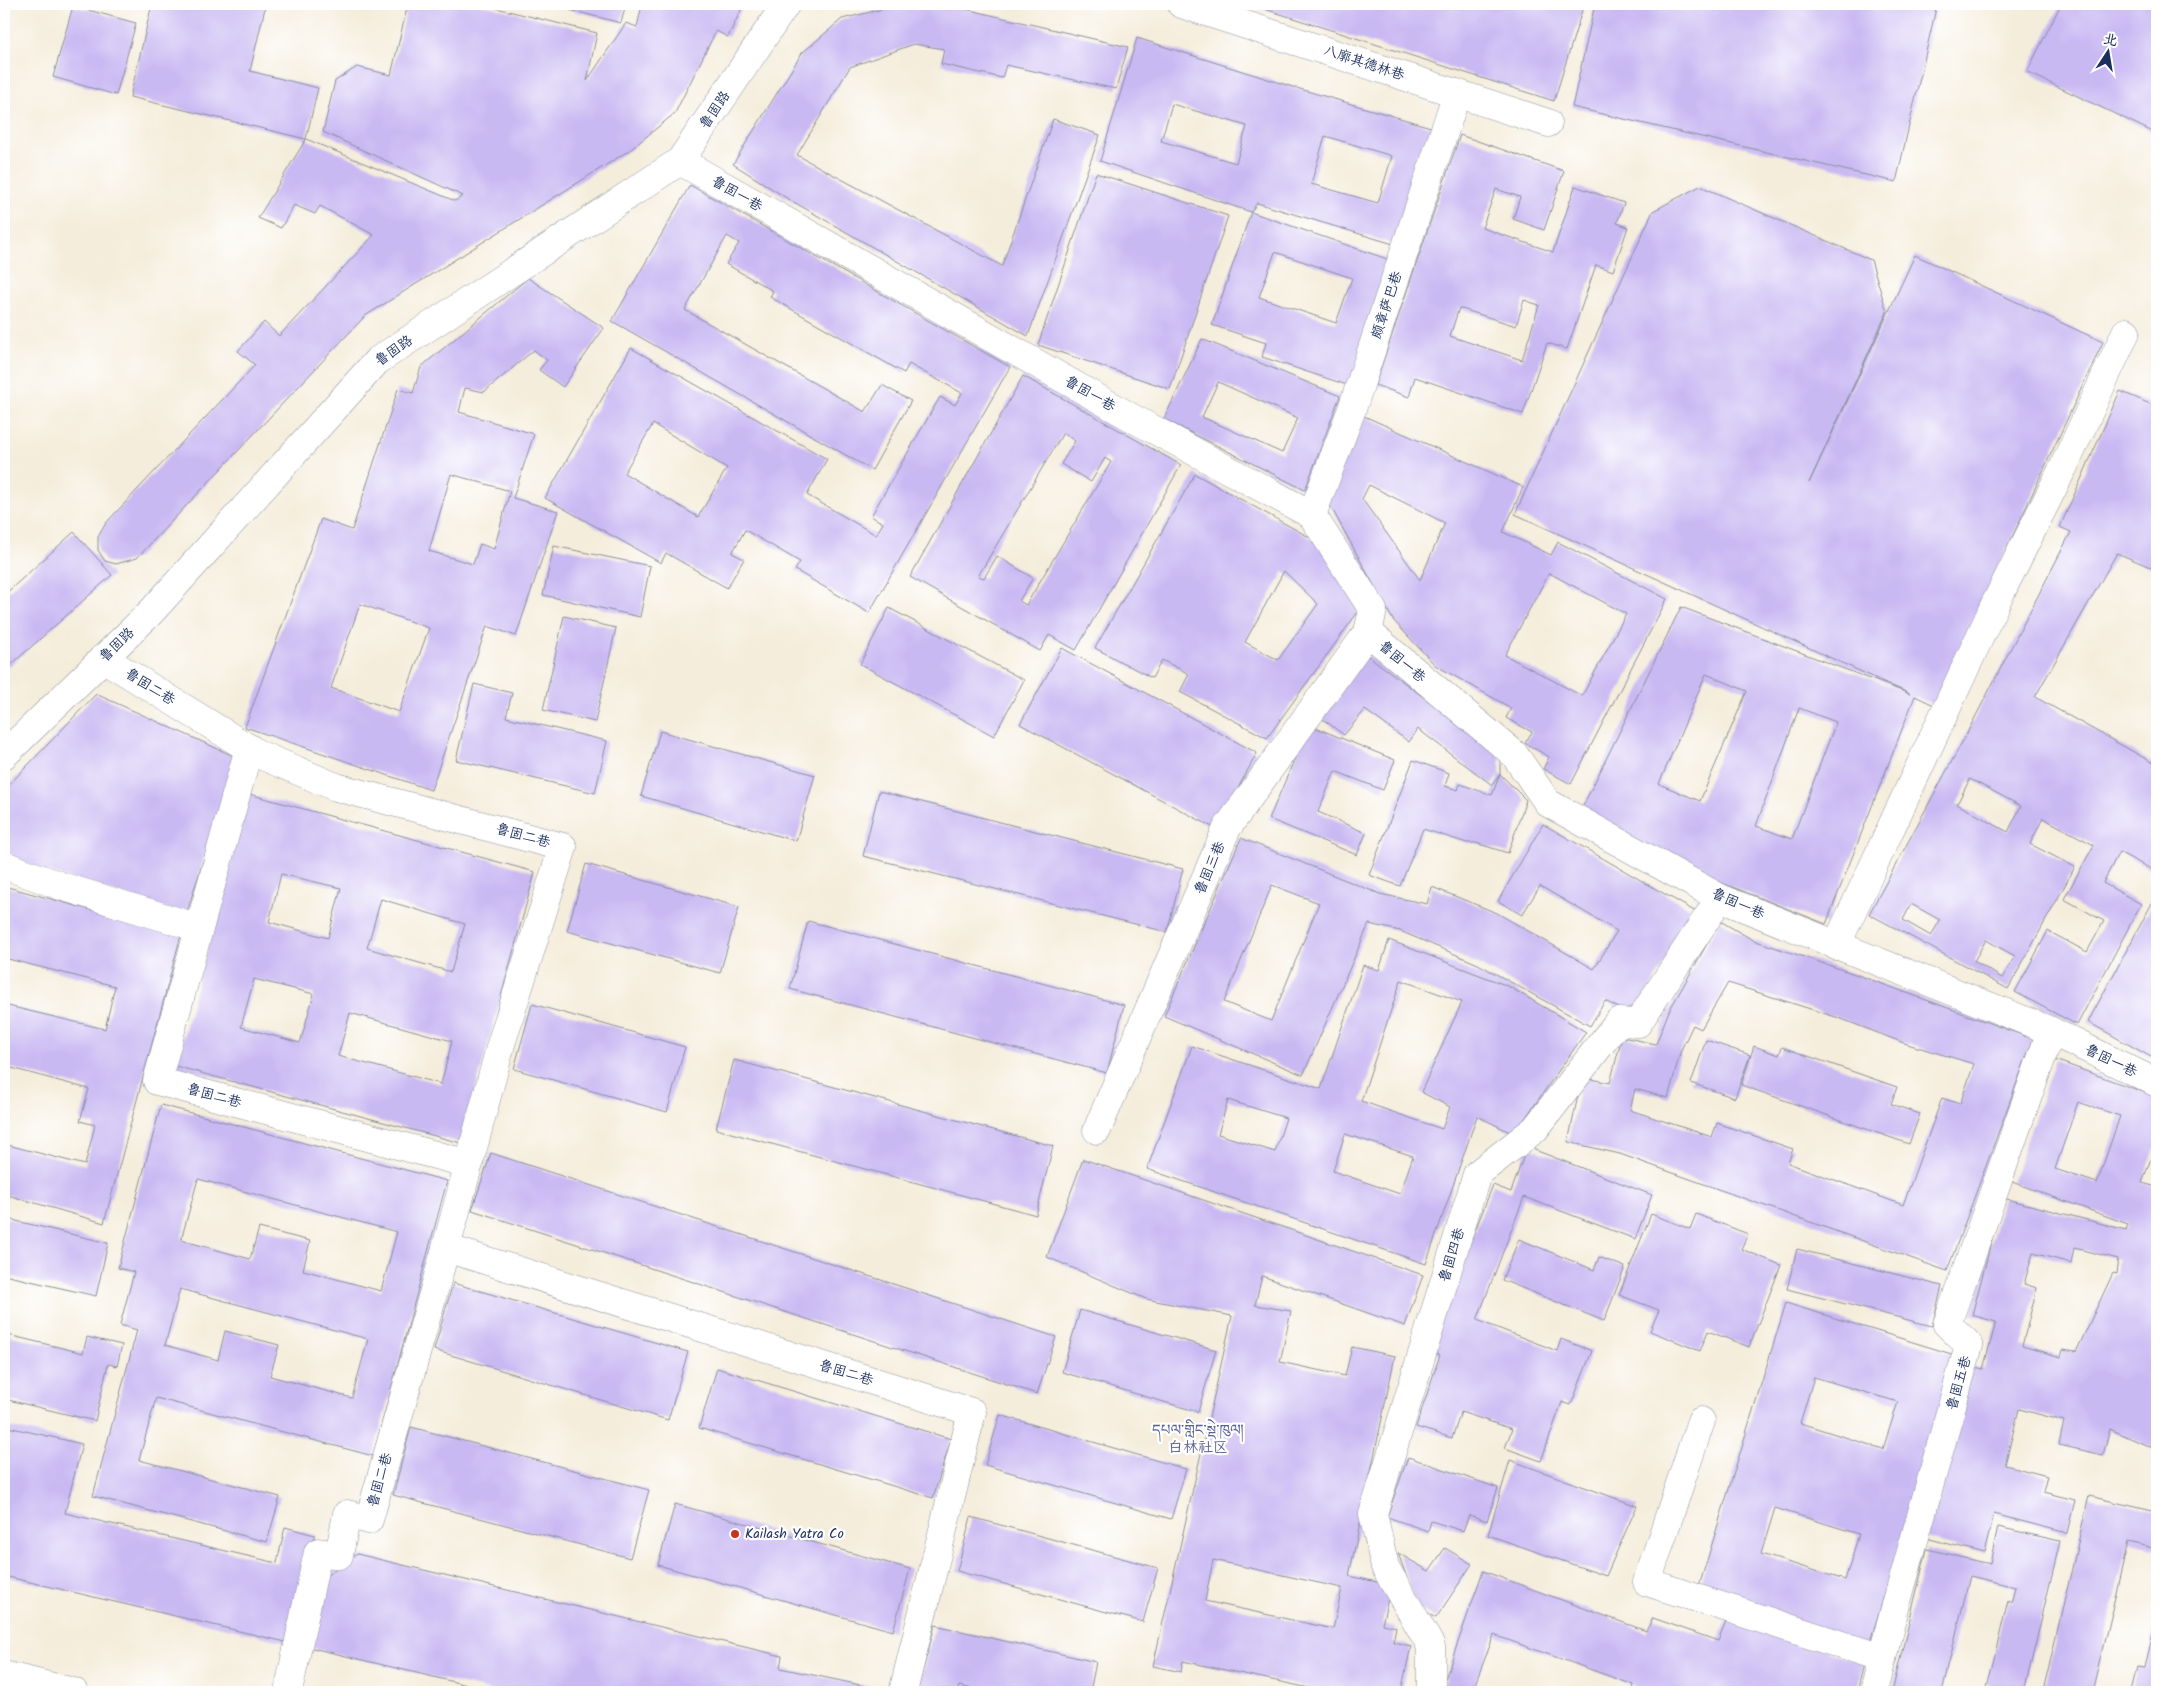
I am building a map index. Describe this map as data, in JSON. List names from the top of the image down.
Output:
{
  "streets": {
    "main road": [
      "八廓其德林巷",
      "鲁固路",
      "鲁固一巷",
      "颇章萨巴巷",
      "鲁固二巷",
      "鲁固三巷",
      "鲁固四巷",
      "鲁固五巷"
    ]
  },
  "crossings": [
    ["八廓其德林巷", "颇章萨巴巷"],
    ["鲁固路", "鲁固一巷"],
    ["鲁固路", "鲁固二巷"],
    ["鲁固一巷", "颇章萨巴巷"],
    ["鲁固一巷", "鲁固三巷"],
    ["鲁固一巷", "鲁固四巷"],
    ["鲁固一巷", "鲁固五巷"]
  ],
  "districts": ["དཔལ་གླིང་སྡེ་ཁུལ། 白林社区"],
  "places": ["Kailash Yatra Co"],
  "north": "top"
}
